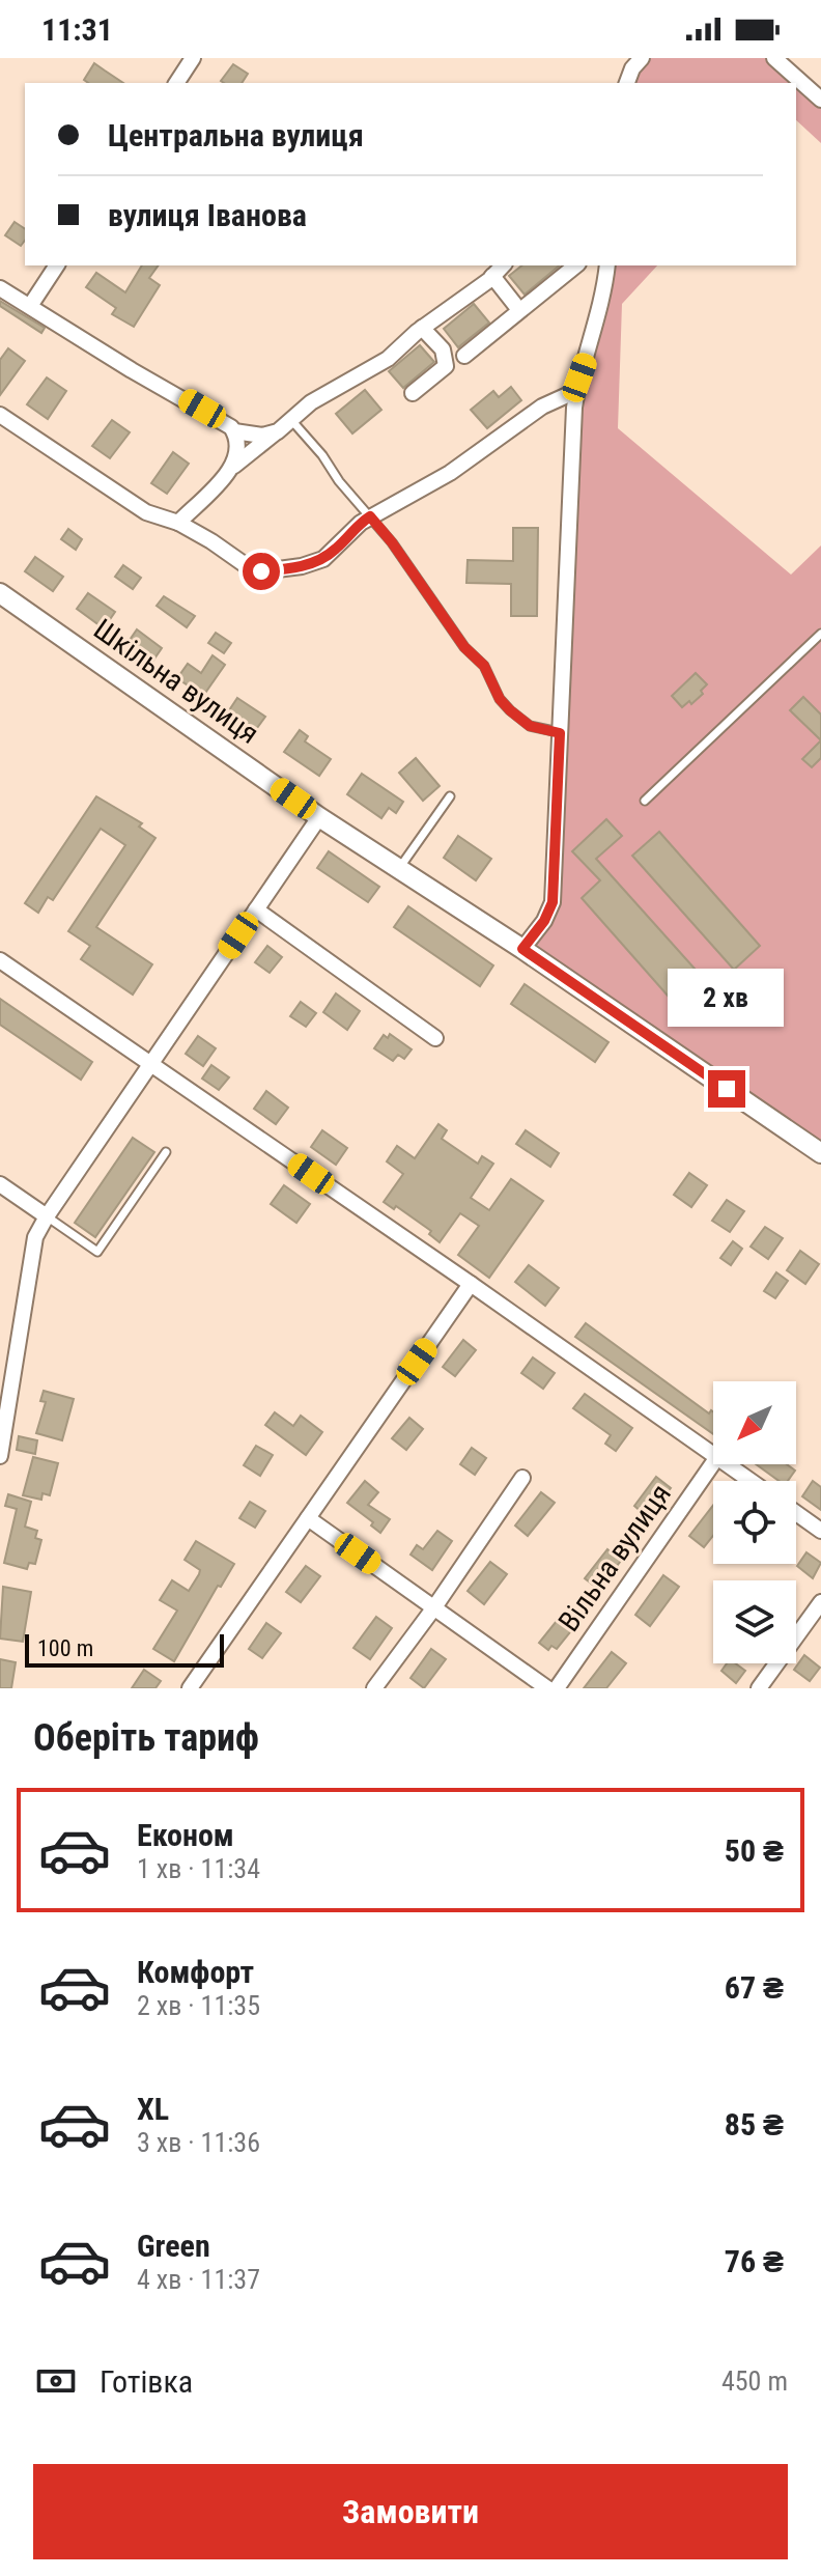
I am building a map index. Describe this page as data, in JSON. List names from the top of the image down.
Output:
{
  "streets": {
    "street": ["Шкільна вулиця", "Вільна вулиця"]
  },
  "scale_bar": "100 m",
  "north": "bottom left",
  "page": {
    "status": "11:31",
    "banner": ["Центральна вулиця", "вулиця Іванова"],
    "bubble": "2 хв",
    "scale": "100 m",
    "heading": "Оберіть тариф",
    "list": [
      {
        "name": "Економ",
        "note": "1 хв · 11:34",
        "value": "50 ₴"
      },
      {
        "name": "Комфорт",
        "note": "2 хв · 11:35",
        "value": "67 ₴"
      },
      {
        "name": "XL",
        "note": "3 хв · 11:36",
        "value": "85 ₴"
      },
      {
        "name": "Green",
        "note": "4 хв · 11:37",
        "value": "76 ₴"
      }
    ],
    "pay": ["Готівка", "450 m"],
    "buttons": "Замовити"
  }
}
